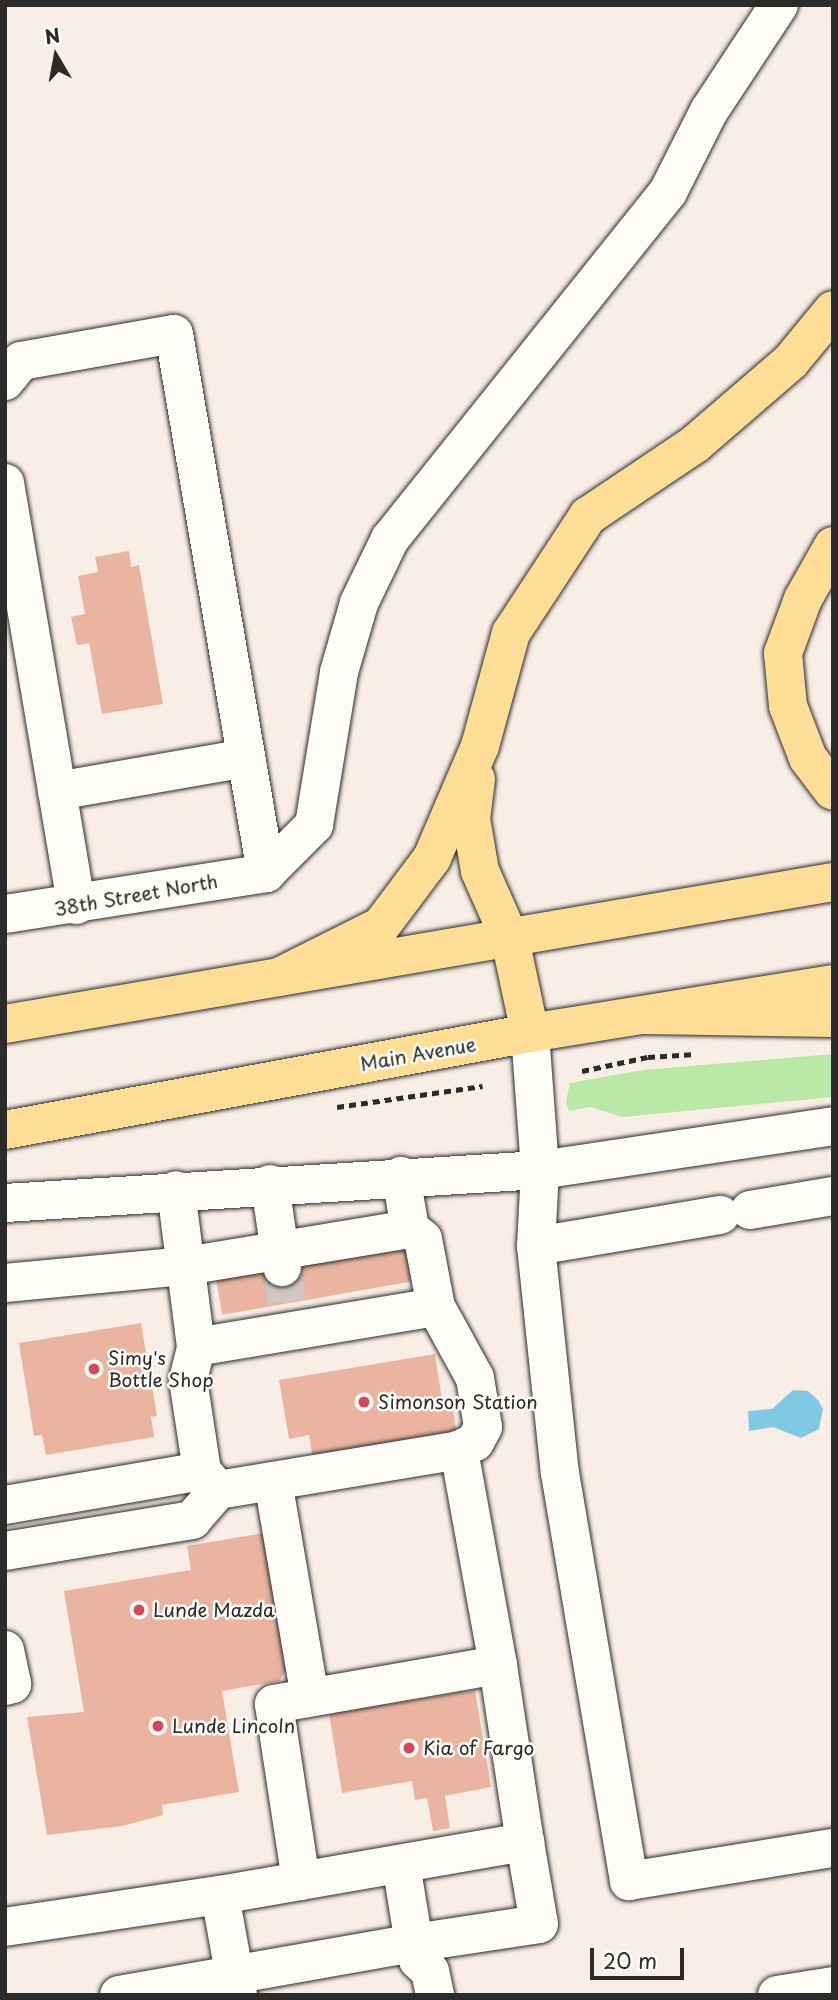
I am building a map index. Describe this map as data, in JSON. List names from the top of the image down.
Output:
{
  "streets": {
    "main road": ["Main Avenue"],
    "street": ["38th Street North"]
  },
  "places": [
    "Simy's Bottle Shop",
    "Simonson Station",
    "Lunde Mazda",
    "Lunde Lincoln",
    "Kia of Fargo"
  ],
  "scale_bar": "20 m",
  "north": "top"
}
